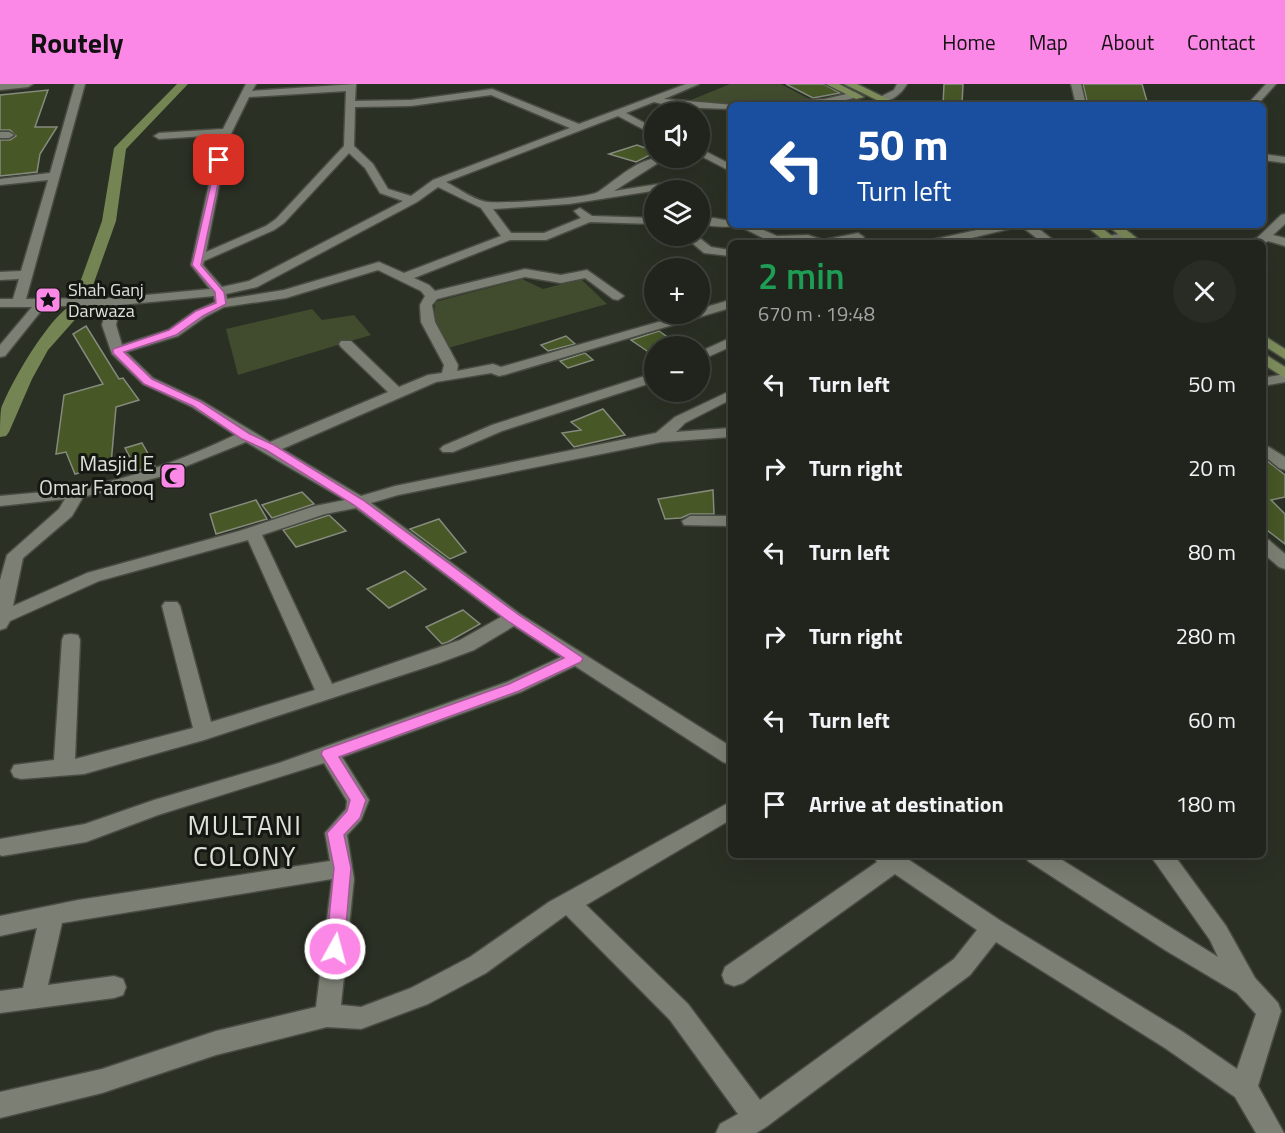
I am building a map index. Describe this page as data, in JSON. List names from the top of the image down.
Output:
{
  "districts": ["MULTANI COLONY"],
  "places": {
    "place": ["Shah Ganj Darwaza"],
    "mosque": ["Masjid E Omar Farooq"]
  },
  "page": {
    "header": "Routely",
    "nav": [
      "Home",
      "Map",
      "About",
      "Contact"
    ],
    "map_buttons": ["+", "−"],
    "turn": ["50 m", "Turn left"],
    "heading": ["2 min", "670 m · 19:48"],
    "list": [
      {
        "name": "Turn left",
        "value": "50 m"
      },
      {
        "name": "Turn right",
        "value": "20 m"
      },
      {
        "name": "Turn left",
        "value": "80 m"
      },
      {
        "name": "Turn right",
        "value": "280 m"
      },
      {
        "name": "Turn left",
        "value": "60 m"
      },
      {
        "name": "Arrive at destination",
        "value": "180 m"
      }
    ]
  }
}
